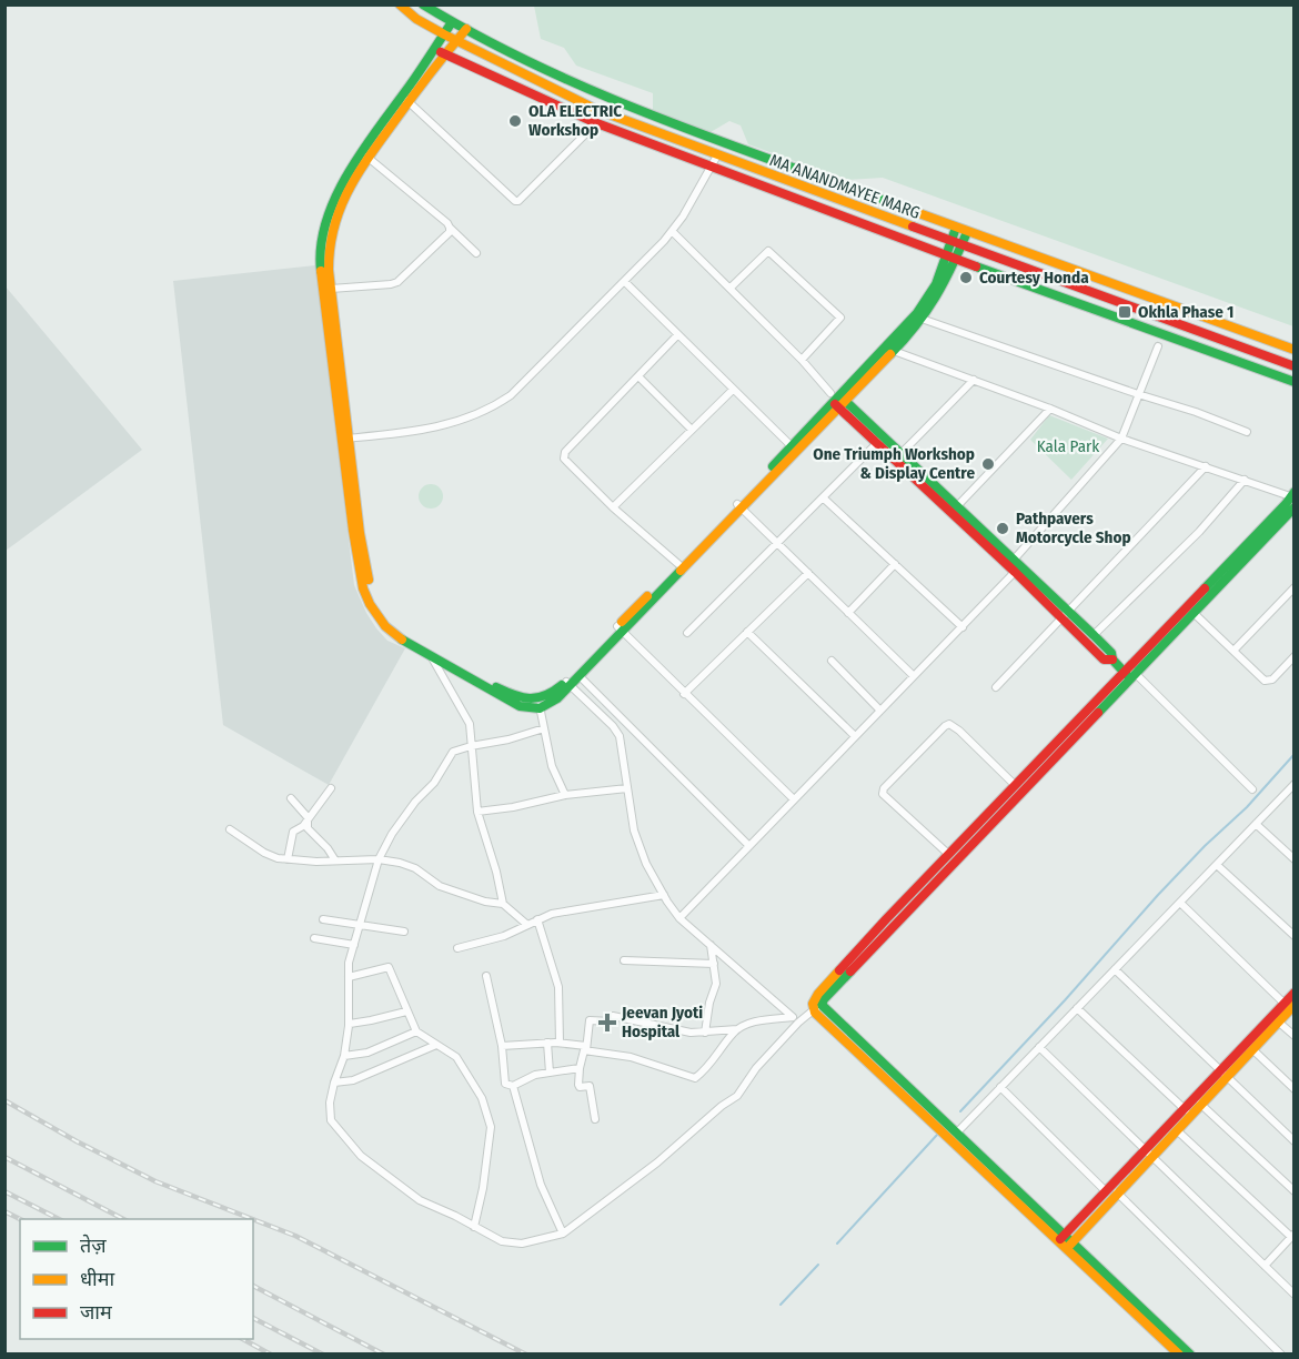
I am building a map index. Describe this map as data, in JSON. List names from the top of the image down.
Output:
{
  "streets": {
    "street": ["MA ANANDMAYEE MARG"]
  },
  "parks": ["Kala Park"],
  "places": {
    "other": [
      "OLA ELECTRIC Workshop",
      "Courtesy Honda",
      "One Triumph Workshop & Display Centre",
      "Pathpavers Motorcycle Shop"
    ],
    "transit": ["Okhla Phase 1"],
    "health": ["Jeevan Jyoti Hospital"]
  },
  "legend": ["तेज़", "धीमा", "जाम"]
}
